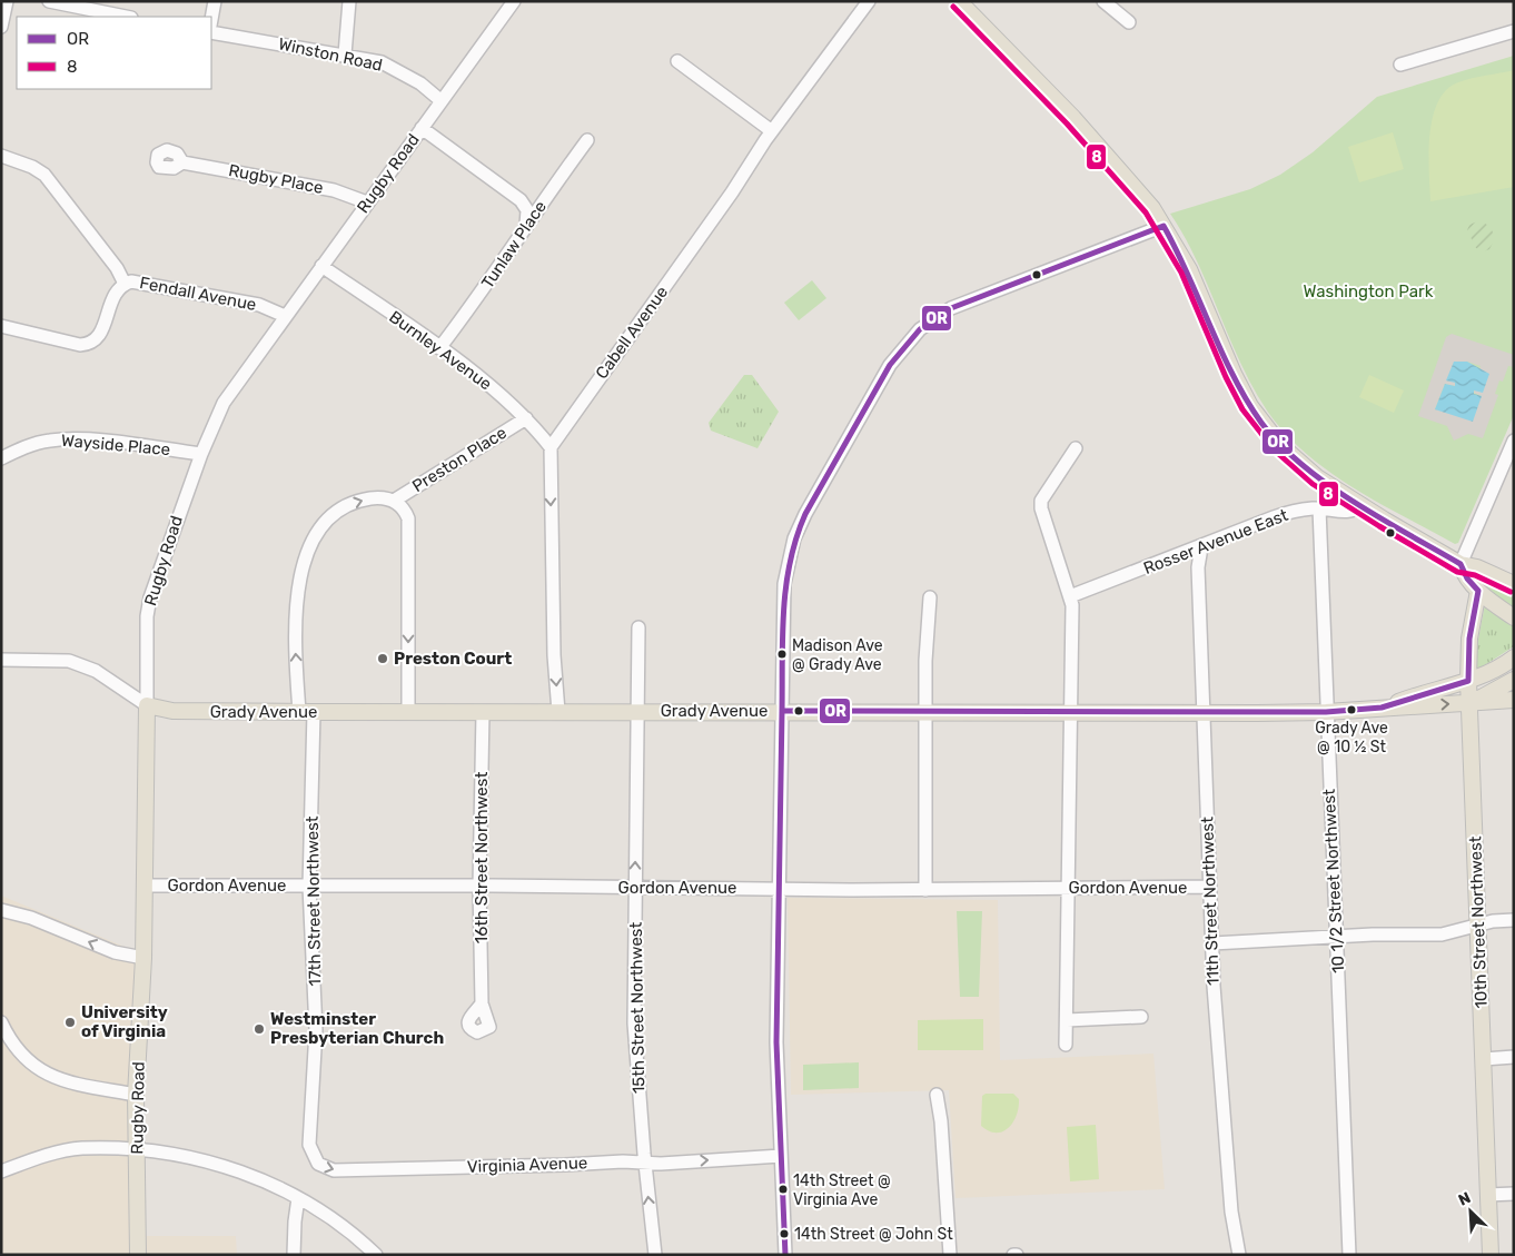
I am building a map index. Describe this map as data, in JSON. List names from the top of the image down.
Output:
{
  "streets": {
    "main road": ["Rugby Road", "Grady Avenue", "10th Street Northwest"],
    "street": [
      "Winston Road",
      "Rugby Place",
      "Tunlaw Place",
      "Fendall Avenue",
      "Cabell Avenue",
      "Burnley Avenue",
      "Wayside Place",
      "Preston Place",
      "Rosser Avenue East",
      "16th Street Northwest",
      "10 1/2 Street Northwest",
      "Gordon Avenue",
      "17th Street Northwest",
      "11th Street Northwest",
      "15th Street Northwest",
      "Virginia Avenue"
    ]
  },
  "crossings": [
    ["Winston Road", "Rugby Road"],
    ["Rugby Road", "Rugby Place"],
    ["Rugby Road", "Fendall Avenue"],
    ["Rugby Road", "Burnley Avenue"],
    ["Rugby Road", "Wayside Place"],
    ["Rugby Road", "Grady Avenue"],
    ["Rugby Road", "Gordon Avenue"],
    ["Tunlaw Place", "Burnley Avenue"],
    ["Cabell Avenue", "Burnley Avenue"],
    ["Burnley Avenue", "Preston Place"],
    ["Preston Place", "Grady Avenue"],
    ["Preston Place", "17th Street Northwest"],
    ["Rosser Avenue East", "10 1/2 Street Northwest"],
    ["Rosser Avenue East", "11th Street Northwest"],
    ["Grady Avenue", "16th Street Northwest"],
    ["Grady Avenue", "10 1/2 Street Northwest"],
    ["Grady Avenue", "17th Street Northwest"],
    ["Grady Avenue", "11th Street Northwest"],
    ["Grady Avenue", "10th Street Northwest"],
    ["Grady Avenue", "15th Street Northwest"],
    ["16th Street Northwest", "Gordon Avenue"],
    ["Gordon Avenue", "17th Street Northwest"],
    ["Gordon Avenue", "11th Street Northwest"],
    ["Gordon Avenue", "15th Street Northwest"],
    ["17th Street Northwest", "Virginia Avenue"],
    ["15th Street Northwest", "Virginia Avenue"]
  ],
  "one_way": ["15th Street Northwest", "Virginia Avenue"],
  "parks": ["Washington Park"],
  "places": [
    "Madison Ave @ Grady Ave",
    "Preston Court",
    "Grady Ave @ 10 ½ St",
    "University of Virginia",
    "Westminster Presbyterian Church",
    "14th Street @ Virginia Ave",
    "14th Street @ John St"
  ],
  "lines": ["transit line 8", "transit line OR"],
  "legend": ["OR", "8"],
  "north": "top left"
}
